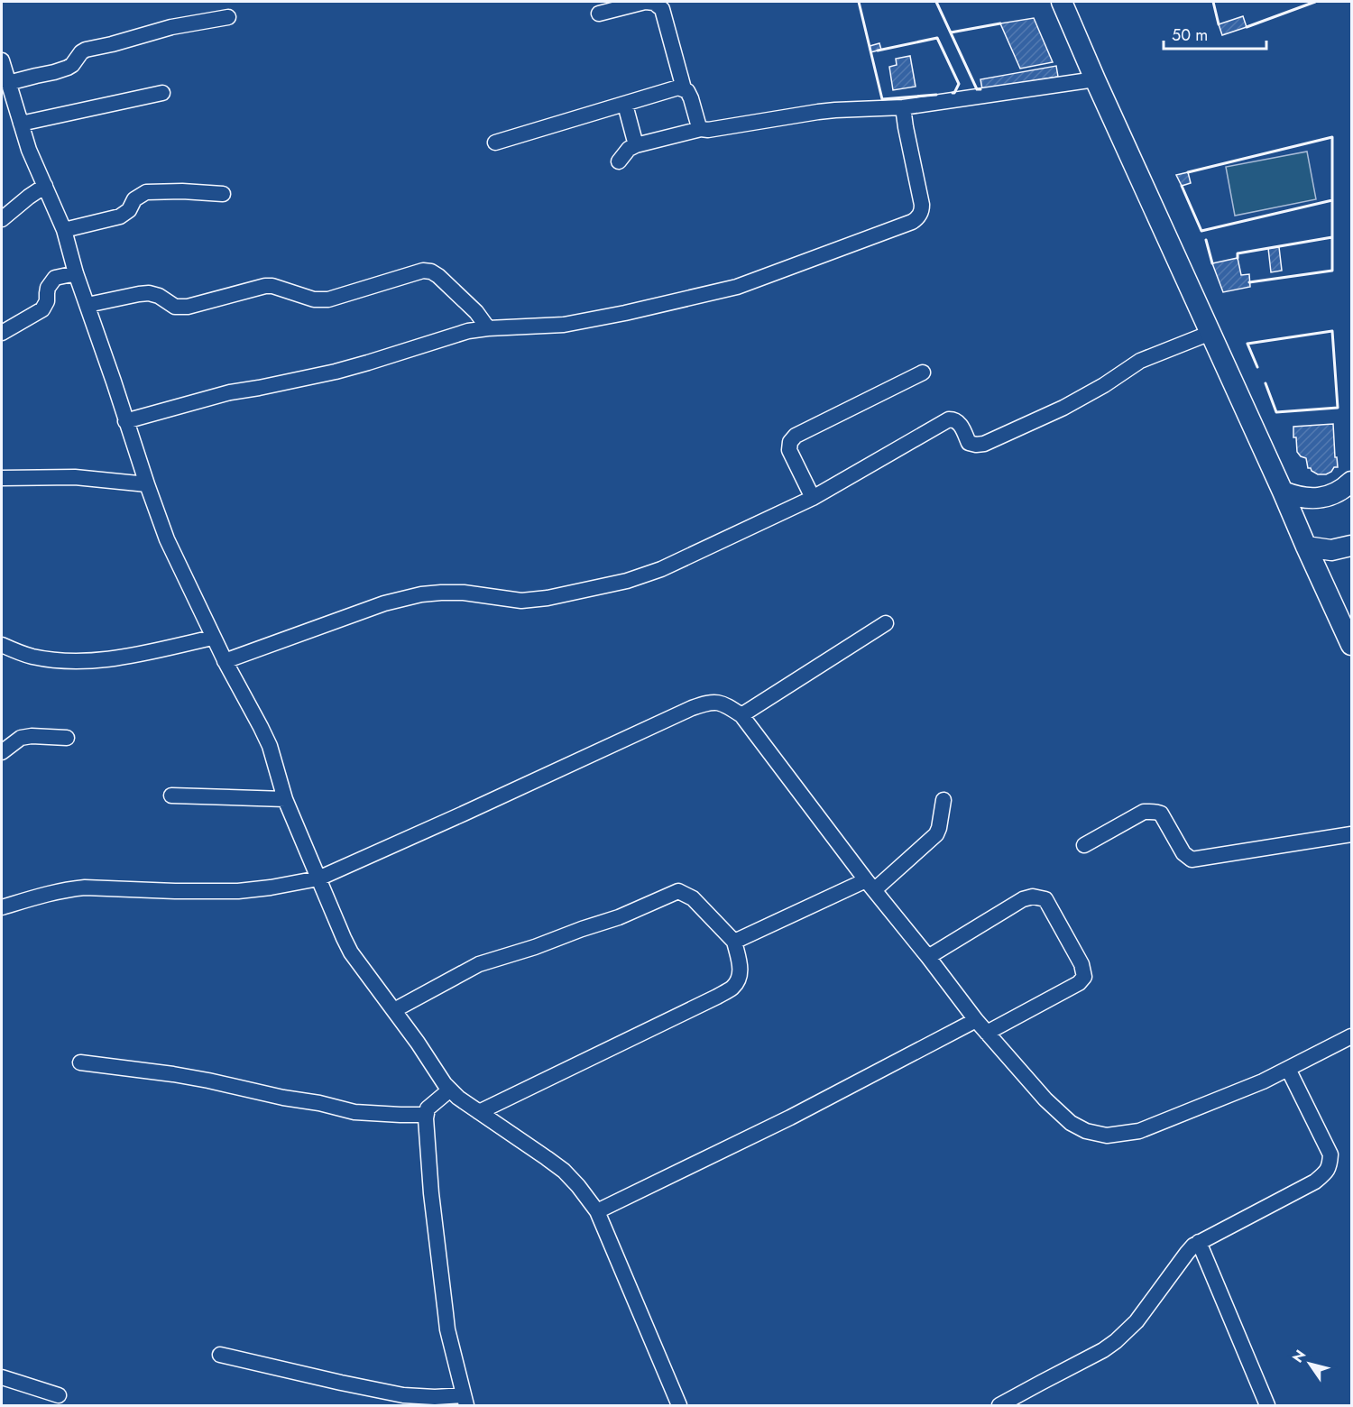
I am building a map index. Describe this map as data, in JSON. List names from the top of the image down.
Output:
{
  "scale_bar": "50 m",
  "north": "top left"
}
